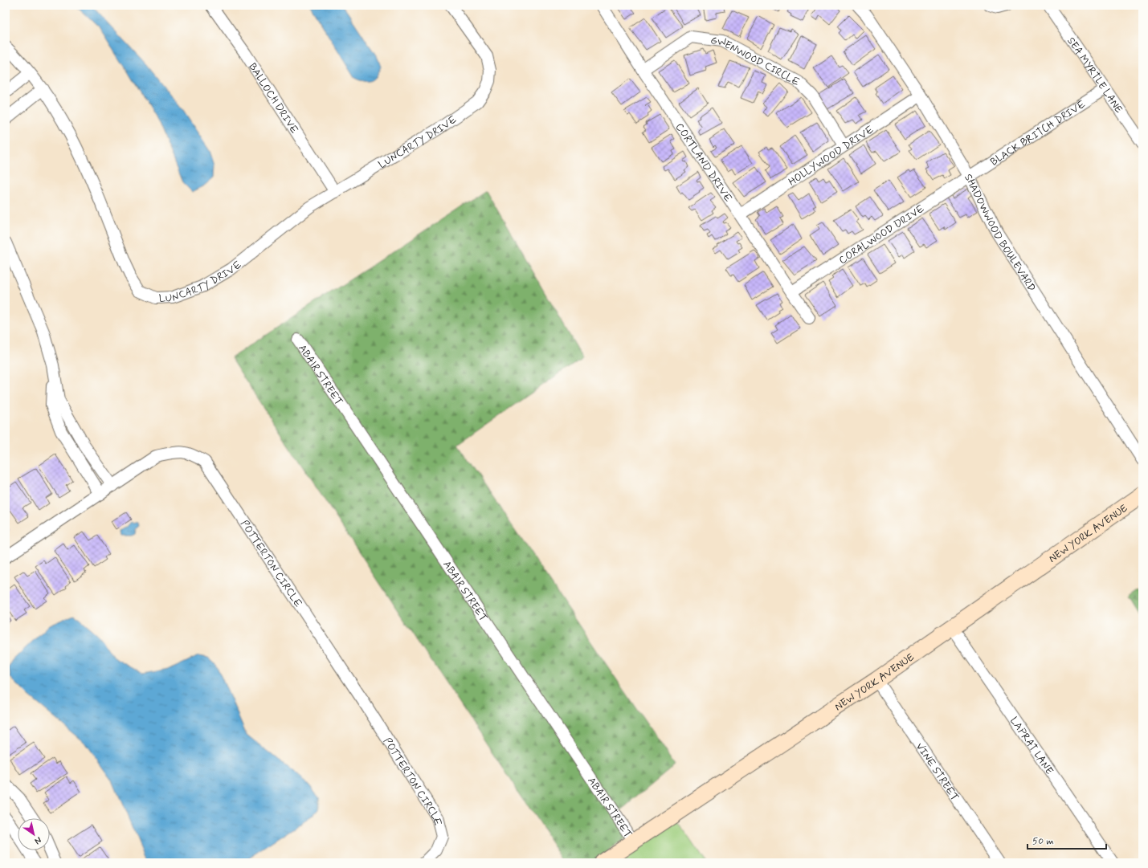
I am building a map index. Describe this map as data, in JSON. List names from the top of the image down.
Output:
{
  "streets": {
    "street": [
      "GWENWOOD CIRCLE",
      "SEA MYRTLE LANE",
      "BALLOCH DRIVE",
      "BLACK BRITCH DRIVE",
      "LUNCARTY DRIVE",
      "HOLLYWOOD DRIVE",
      "CORTLAND DRIVE",
      "SHADOWWOOD BOULEVARD",
      "CORALWOOD DRIVE",
      "ABAIR STREET",
      "NEW YORK AVENUE",
      "POTTERTON CIRCLE",
      "LAPRAT LANE",
      "VINE STREET"
    ]
  },
  "crossings": [
    ["GWENWOOD CIRCLE", "HOLLYWOOD DRIVE"],
    ["GWENWOOD CIRCLE", "CORTLAND DRIVE"],
    ["SEA MYRTLE LANE", "BLACK BRITCH DRIVE"],
    ["BALLOCH DRIVE", "LUNCARTY DRIVE"],
    ["BLACK BRITCH DRIVE", "SHADOWWOOD BOULEVARD"],
    ["BLACK BRITCH DRIVE", "CORALWOOD DRIVE"],
    ["HOLLYWOOD DRIVE", "CORTLAND DRIVE"],
    ["HOLLYWOOD DRIVE", "SHADOWWOOD BOULEVARD"],
    ["CORTLAND DRIVE", "CORALWOOD DRIVE"],
    ["SHADOWWOOD BOULEVARD", "CORALWOOD DRIVE"],
    ["ABAIR STREET", "NEW YORK AVENUE"],
    ["NEW YORK AVENUE", "LAPRAT LANE"],
    ["NEW YORK AVENUE", "VINE STREET"]
  ],
  "scale_bar": "50 m",
  "north": "bottom right"
}
